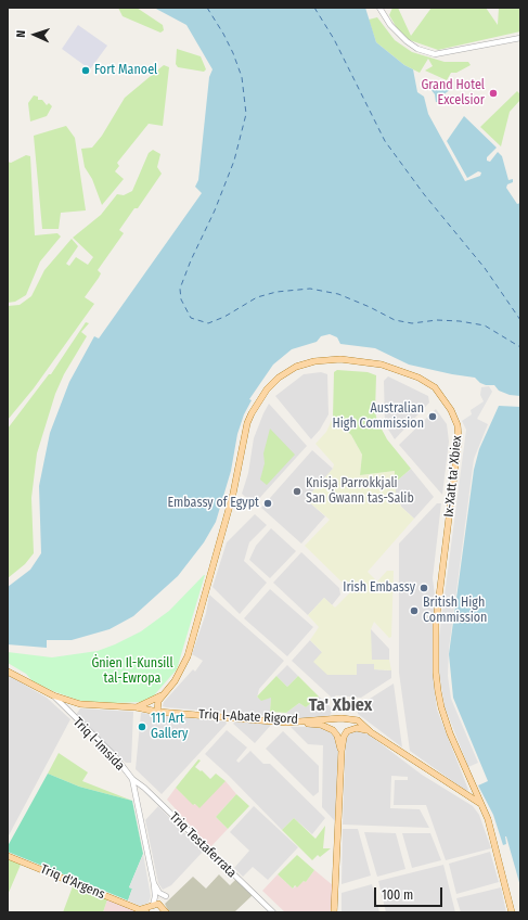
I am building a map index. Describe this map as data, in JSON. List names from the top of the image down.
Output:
{
  "streets": {
    "main road": ["Ix-Xatt ta' Xbiex", "Triq l-Abate Rigord", "Triq d'Argens"],
    "street": ["Triq l-Imsida", "Triq Testaferrata"]
  },
  "crossings": [
    ["Ix-Xatt ta' Xbiex", "Triq l-Abate Rigord"],
    ["Triq l-Abate Rigord", "Triq l-Imsida"],
    ["Triq l-Imsida", "Triq Testaferrata"]
  ],
  "districts": ["Ta' Xbiex"],
  "parks": ["Ġnien Il-Kunsill tal-Ewropa"],
  "places": [
    "Fort Manoel",
    "Grand Hotel Excelsior",
    "Australian High Commission",
    "Knisja Parrokkjali San Ġwann tas-Salib",
    "Embassy of Egypt",
    "Irish Embassy",
    "British High Commission",
    "111 Art Gallery"
  ],
  "scale_bar": "100 m",
  "north": "left"
}
